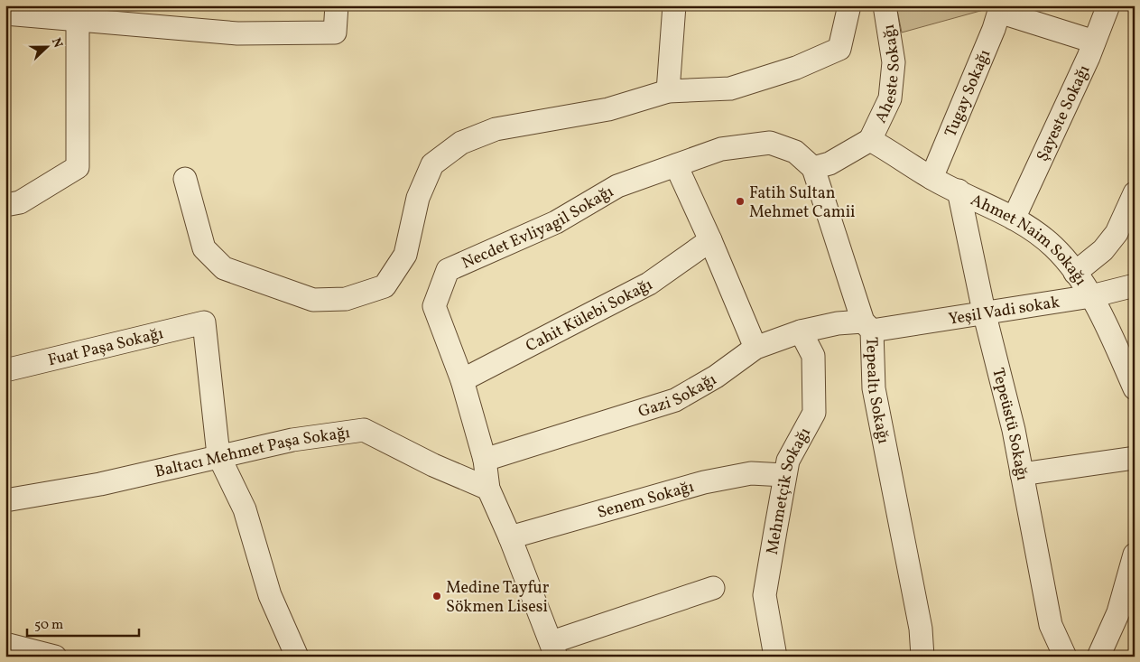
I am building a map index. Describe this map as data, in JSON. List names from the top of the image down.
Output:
{
  "streets": {
    "street": [
      "Aheste Sokağı",
      "Tugay Sokağı",
      "Şayeste Sokağı",
      "Necdet Evliyagil Sokağı",
      "Ahmet Naim Sokağı",
      "Yeşil Vadi sokak",
      "Cahit Külebi Sokağı",
      "Fuat Paşa Sokağı",
      "Tepealtı Sokağı",
      "Gazi Sokağı",
      "Tepeüstü Sokağı",
      "Baltacı Mehmet Paşa Sokağı",
      "Mehmetçik Sokağı",
      "Senem Sokağı"
    ]
  },
  "crossings": [
    ["Aheste Sokağı", "Ahmet Naim Sokağı"],
    ["Tugay Sokağı", "Ahmet Naim Sokağı"],
    ["Şayeste Sokağı", "Ahmet Naim Sokağı"],
    ["Necdet Evliyagil Sokağı", "Cahit Külebi Sokağı"],
    ["Necdet Evliyagil Sokağı", "Tepealtı Sokağı"],
    ["Necdet Evliyagil Sokağı", "Gazi Sokağı"],
    ["Necdet Evliyagil Sokağı", "Baltacı Mehmet Paşa Sokağı"],
    ["Necdet Evliyagil Sokağı", "Senem Sokağı"],
    ["Ahmet Naim Sokağı", "Yeşil Vadi sokak"],
    ["Ahmet Naim Sokağı", "Tepeüstü Sokağı"],
    ["Yeşil Vadi sokak", "Tepealtı Sokağı"],
    ["Yeşil Vadi sokak", "Gazi Sokağı"],
    ["Yeşil Vadi sokak", "Tepeüstü Sokağı"],
    ["Fuat Paşa Sokağı", "Baltacı Mehmet Paşa Sokağı"],
    ["Tepealtı Sokağı", "Gazi Sokağı"],
    ["Gazi Sokağı", "Mehmetçik Sokağı"],
    ["Mehmetçik Sokağı", "Senem Sokağı"]
  ],
  "places": ["Fatih Sultan Mehmet Camii", "Medine Tayfur Sökmen Lisesi"],
  "scale_bar": "50 m",
  "north": "right"
}
